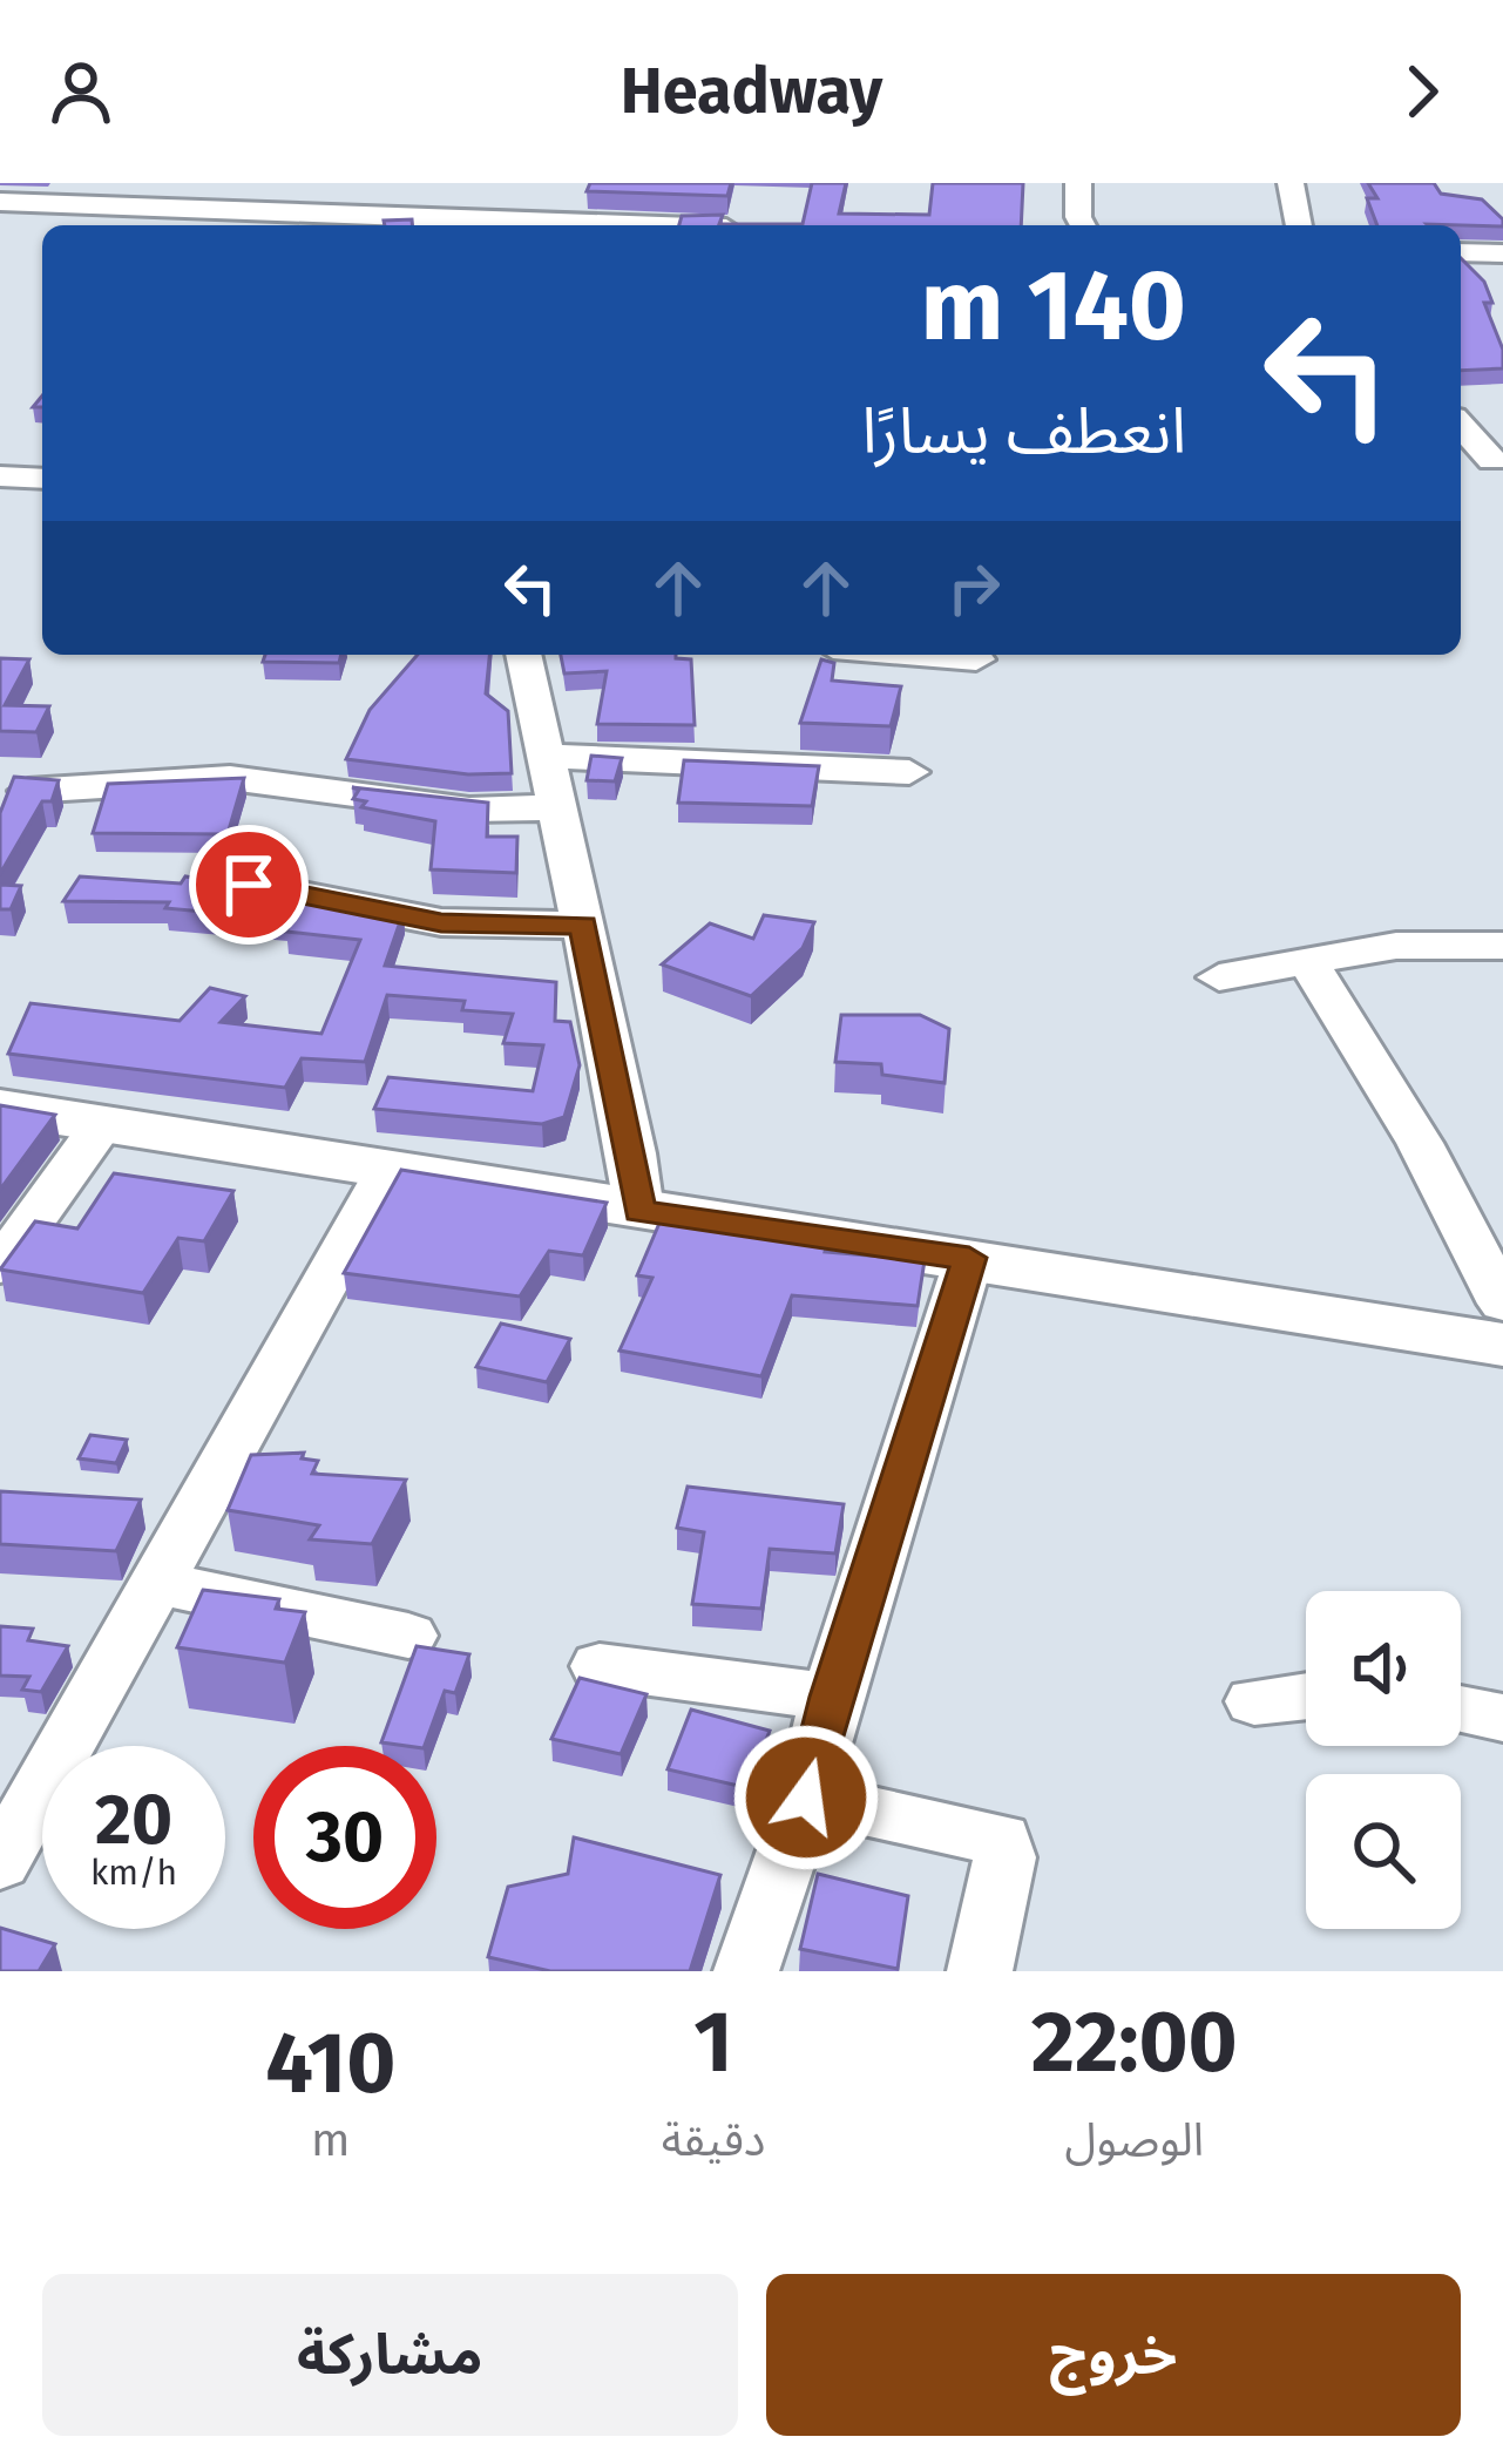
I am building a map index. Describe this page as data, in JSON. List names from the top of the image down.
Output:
{
  "page": {
    "header": "Headway",
    "turn": ["140 m", "انعطف يسارًا"],
    "speed": "20 km/h",
    "limit": "30",
    "eta": [
      "22:00",
      "الوصول",
      "1",
      "دقيقة",
      "410",
      "m"
    ],
    "buttons": ["خروج", "مشاركة"]
  }
}
